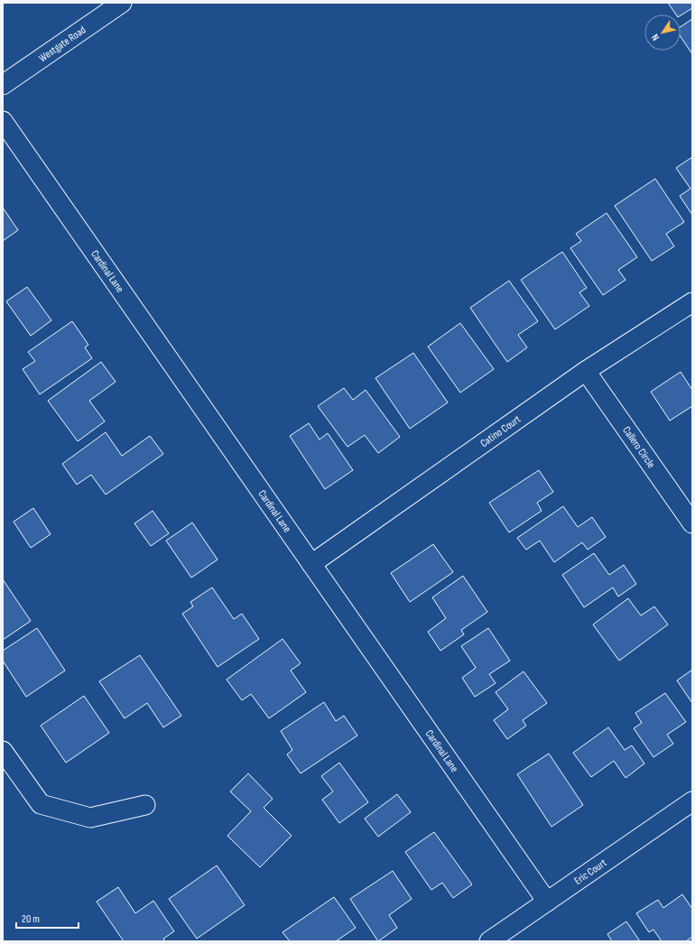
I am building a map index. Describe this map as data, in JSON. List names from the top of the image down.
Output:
{
  "streets": {
    "street": [
      "Westgate Road",
      "Cardinal Lane",
      "Catino Court",
      "Callero Circle",
      "Eric Court"
    ]
  },
  "crossings": [
    ["Cardinal Lane", "Catino Court"],
    ["Cardinal Lane", "Eric Court"],
    ["Catino Court", "Callero Circle"]
  ],
  "scale_bar": "20 m",
  "north": "bottom left"
}
